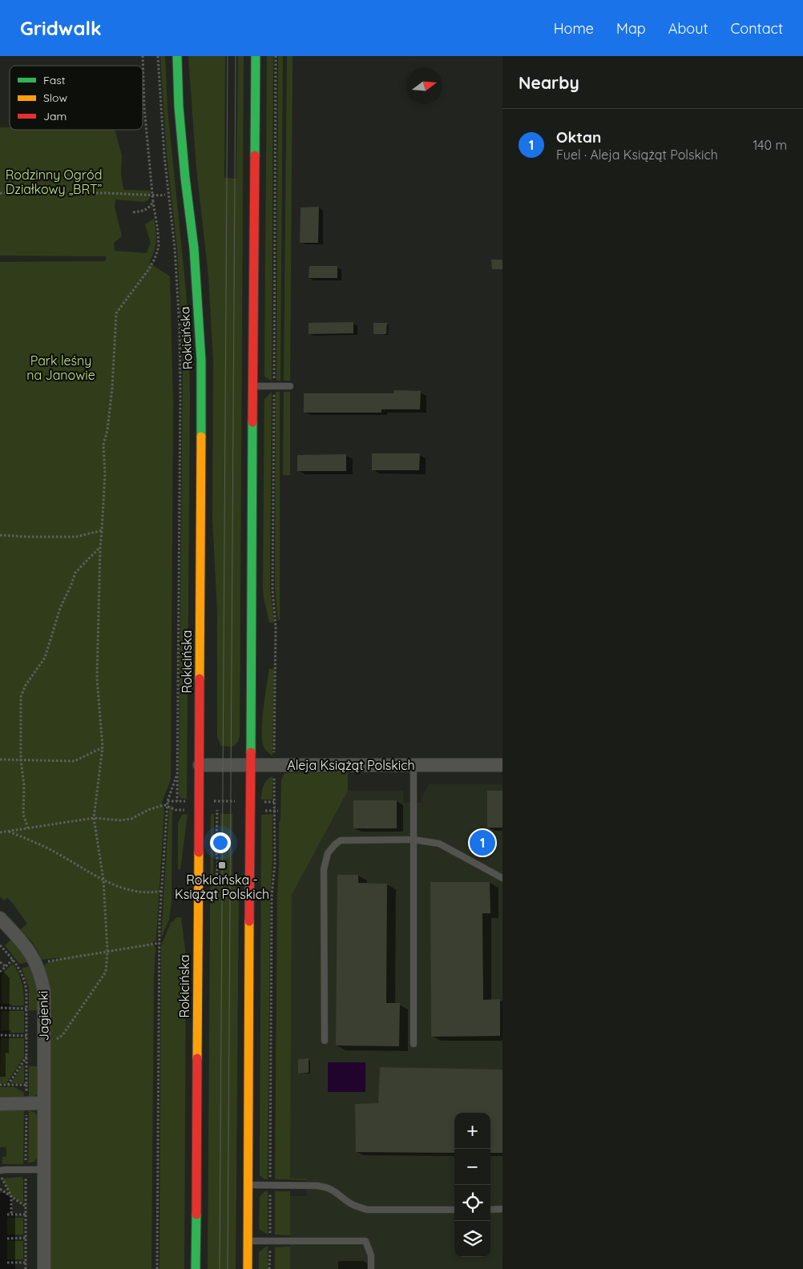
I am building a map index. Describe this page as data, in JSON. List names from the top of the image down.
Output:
{
  "streets": {
    "main road": ["Rokicińska"],
    "street": ["Aleja Książąt Polskich", "Jagienki"]
  },
  "crossings": [
    ["Rokicińska", "Aleja Książąt Polskich"]
  ],
  "parks": ["Rodzinny Ogród Działkowy „BRT”", "Park leśny na Janowie"],
  "places": {
    "transit": ["Rokicińska - Książąt Polskich"]
  },
  "legend": ["Fast", "Slow", "Jam"],
  "north": "right",
  "page": {
    "header": "Gridwalk",
    "nav": [
      "Home",
      "Map",
      "About",
      "Contact"
    ],
    "heading": "Nearby",
    "list": [
      {
        "mark": "1",
        "name": "Oktan",
        "note": "Fuel · Aleja Książąt Polskich",
        "value": "140 m"
      }
    ],
    "pins": "1",
    "map_buttons": ["+", "−"]
  }
}
